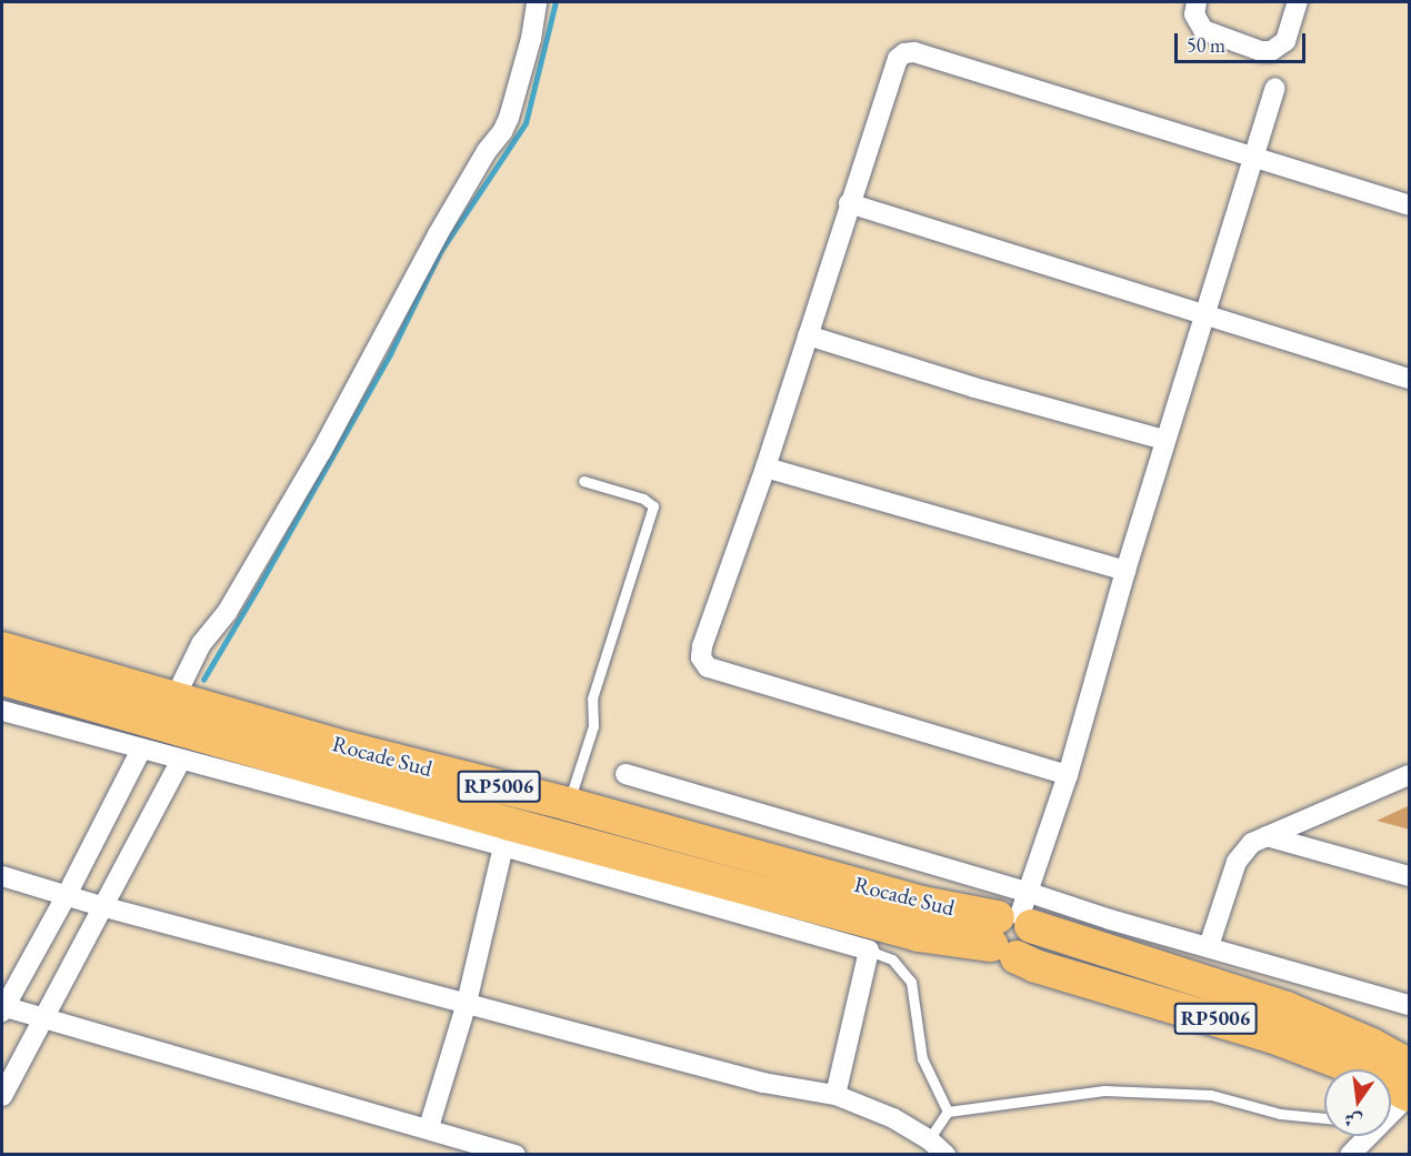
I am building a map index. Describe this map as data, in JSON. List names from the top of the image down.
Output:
{
  "streets": {
    "highway": ["Rocade Sud", "RP5006"]
  },
  "scale_bar": "50 m",
  "north": "bottom"
}
